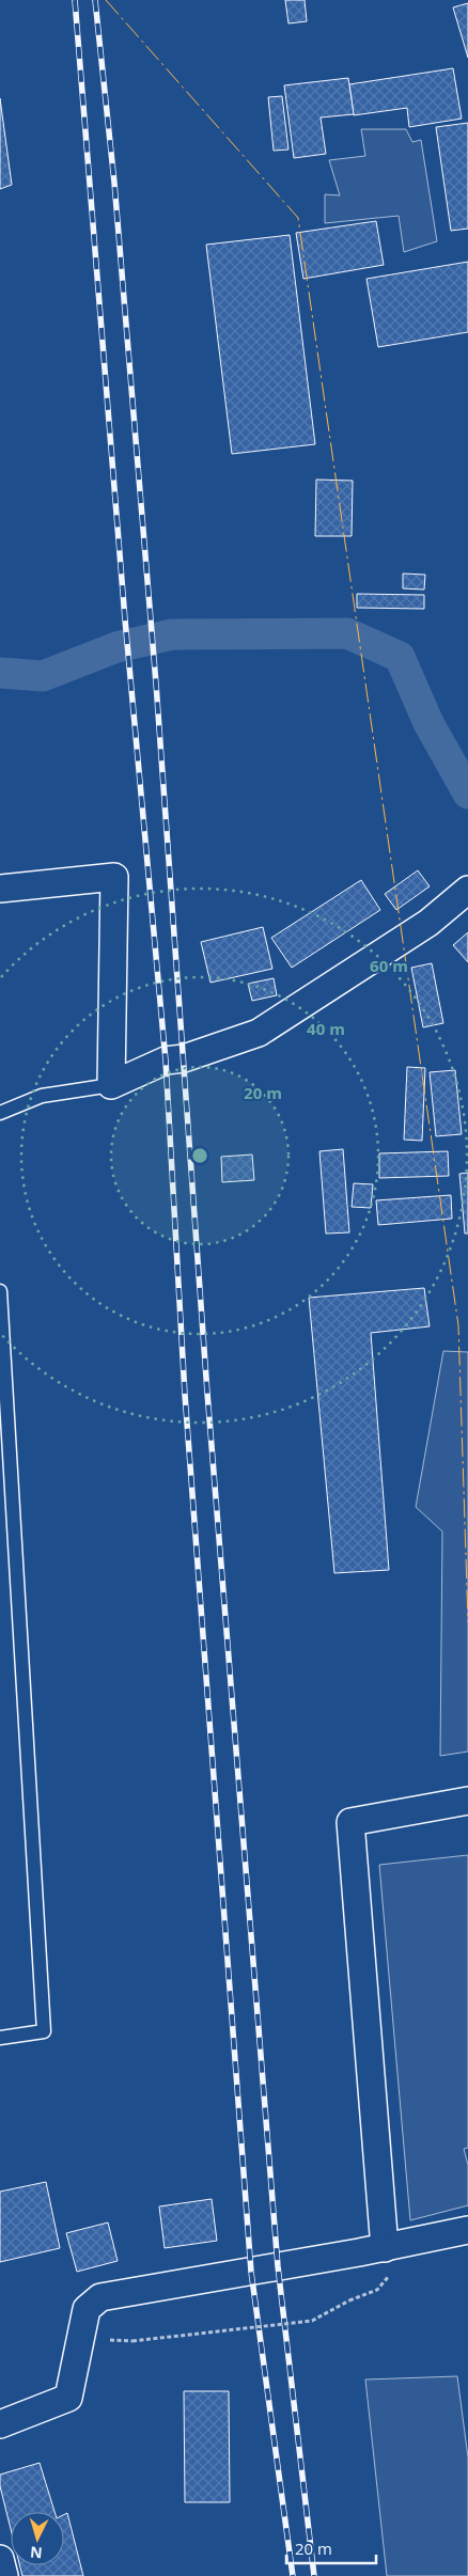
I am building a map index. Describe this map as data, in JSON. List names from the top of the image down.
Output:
{
  "scale_bar": "20 m",
  "north": "bottom",
  "rings": ["60 m", "40 m", "20 m"]
}
